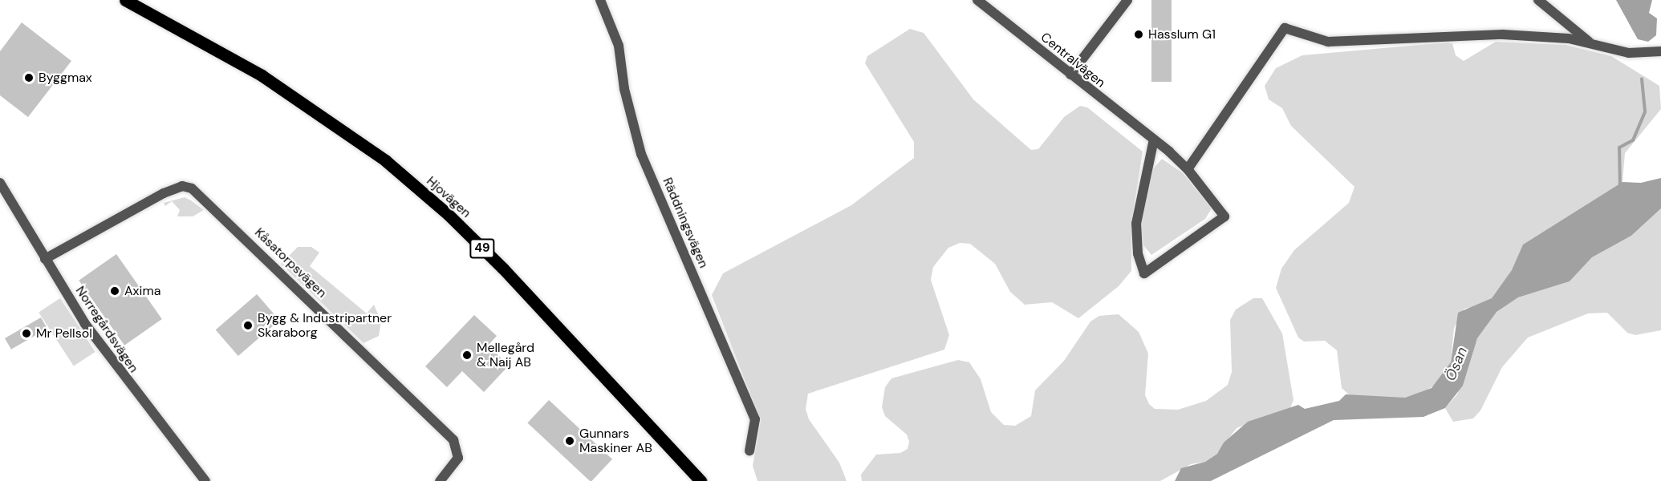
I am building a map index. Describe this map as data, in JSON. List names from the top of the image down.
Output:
{
  "streets": {
    "main road": ["Hjovägen", "49"],
    "street": [
      "Centralvägen",
      "Räddningsvägen",
      "Kåsatorpsvägen",
      "Norregårdsvägen"
    ]
  },
  "crossings": [
    ["Kåsatorpsvägen", "Norregårdsvägen"]
  ],
  "water": ["Ösan"],
  "places": [
    "Hasslum G1",
    "Byggmax",
    "Axima",
    "Bygg & Industripartner Skaraborg",
    "Mr Pellsol",
    "Mellegård & Naij AB",
    "Gunnars Maskiner AB"
  ]
}
